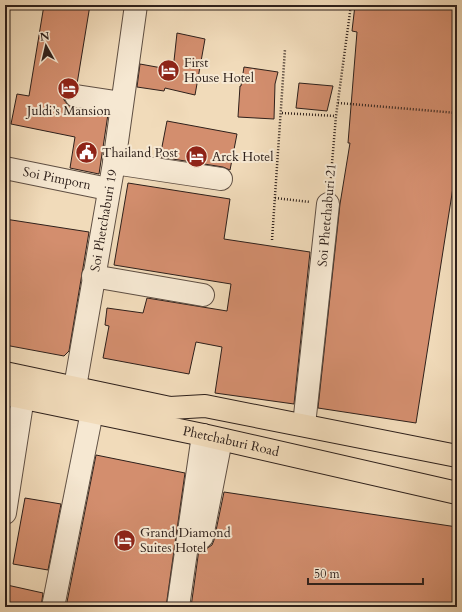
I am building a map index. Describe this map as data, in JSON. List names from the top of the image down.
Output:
{
  "streets": {
    "main road": ["Phetchaburi Road"],
    "street": ["Soi Pimporn", "Soi Phetchaburi 21", "Soi Phetchaburi 19"]
  },
  "crossings": [
    ["Soi Pimporn", "Soi Phetchaburi 19"],
    ["Soi Phetchaburi 21", "Phetchaburi Road"],
    ["Soi Phetchaburi 19", "Phetchaburi Road"]
  ],
  "places": {
    "hotel": [
      "First House Hotel",
      "Juldi’s Mansion",
      "Arck Hotel",
      "Grand Diamond Suites Hotel"
    ],
    "public building": ["Thailand Post"]
  },
  "scale_bar": "50 m",
  "north": "top"
}
